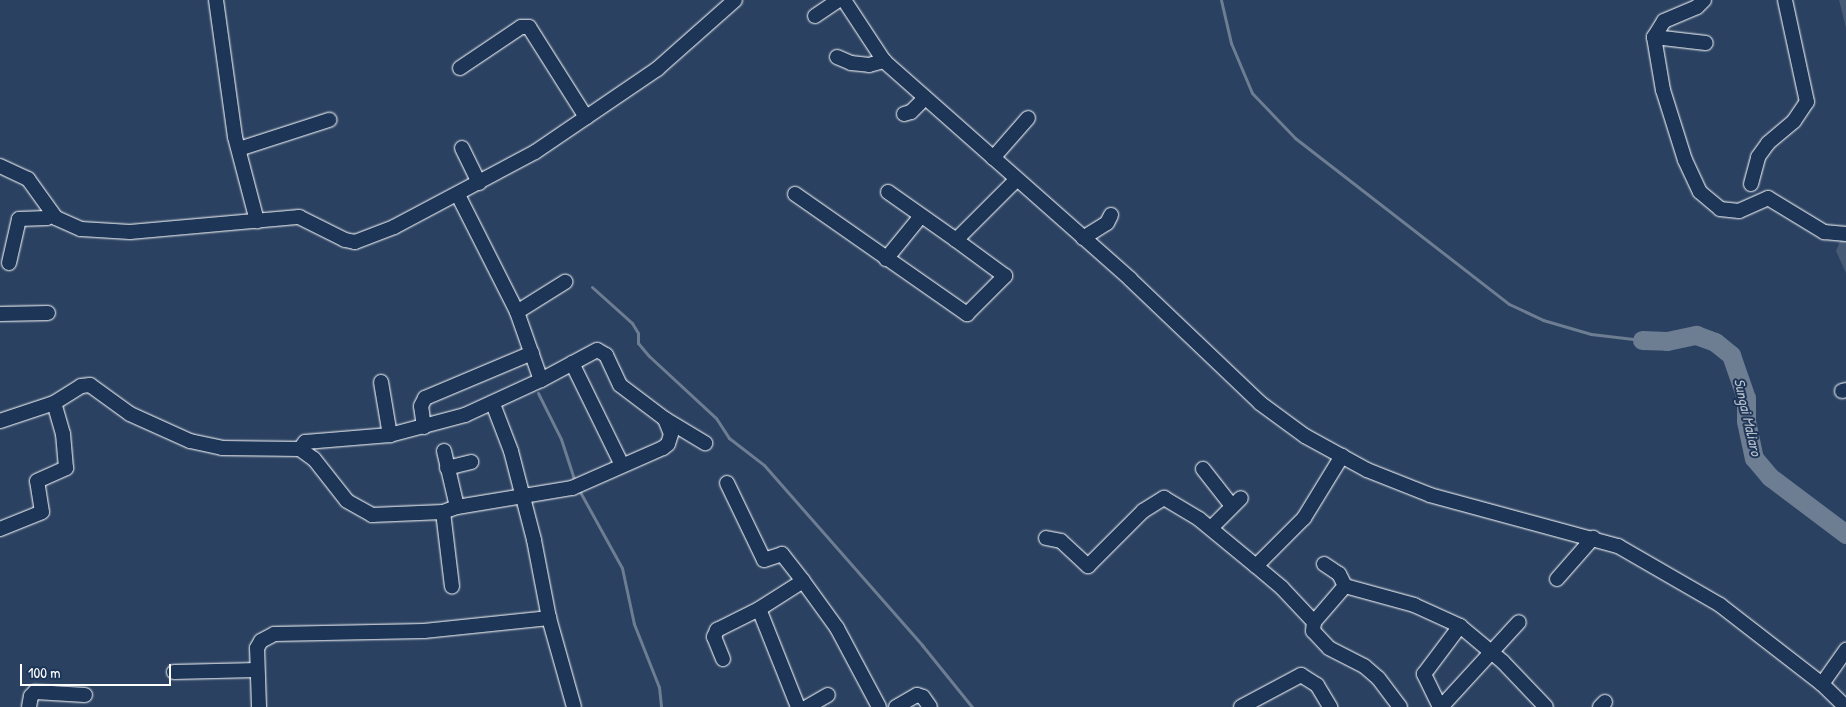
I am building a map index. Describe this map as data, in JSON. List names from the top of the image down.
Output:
{
  "water": ["Sungai Maliaro"],
  "scale_bar": "100 m"
}
